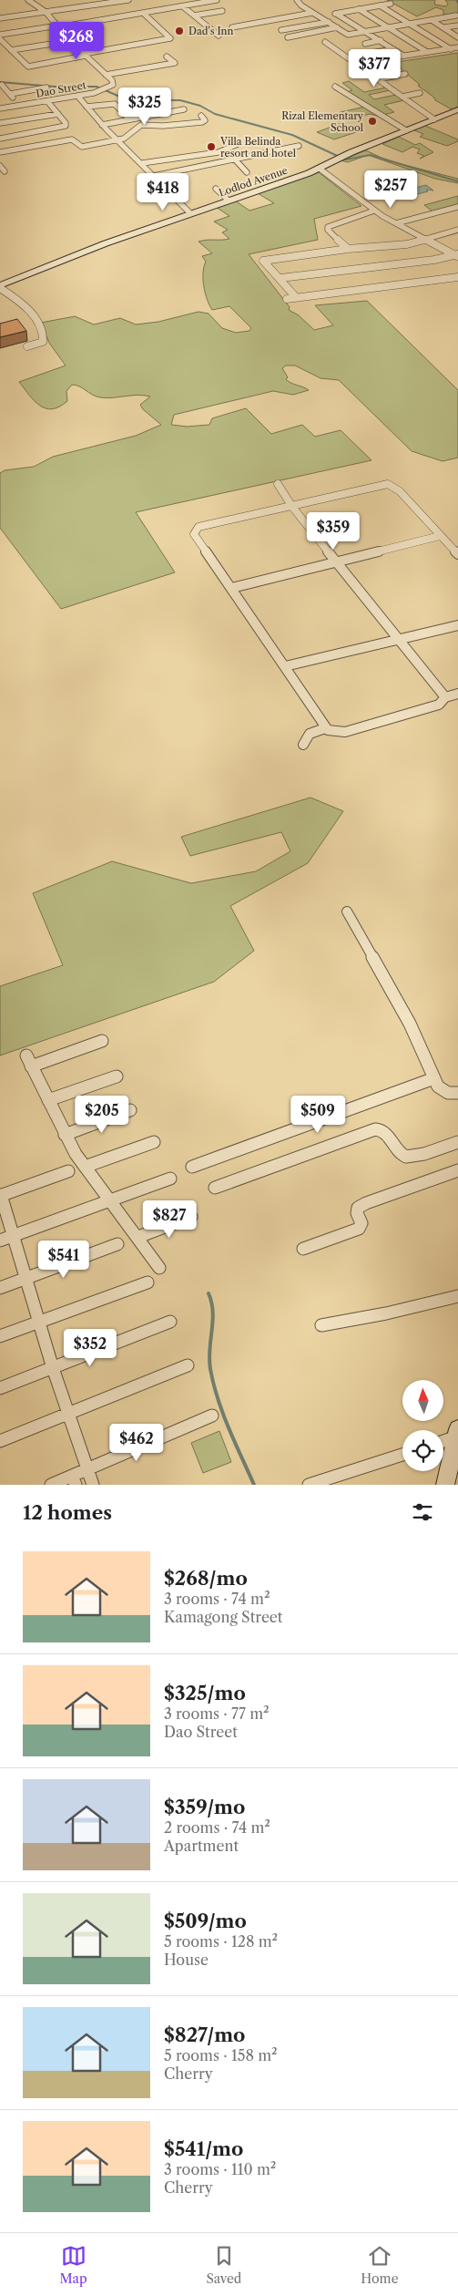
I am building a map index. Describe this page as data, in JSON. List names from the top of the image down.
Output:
{
  "streets": {
    "main road": ["Lodlod Avenue"],
    "street": ["Dao Street"]
  },
  "places": ["Dad's Inn", "Rizal Elementary School", "Villa Belinda resort and hotel"],
  "north": "top",
  "page": {
    "price": [
      "$268",
      "$377",
      "$325",
      "$257",
      "$418",
      "$359",
      "$205",
      "$509",
      "$827",
      "$541",
      "$352",
      "$462"
    ],
    "heading": "12 homes",
    "list": [
      {
        "name": "$268/mo",
        "note": "3 rooms · 74 m² · Kamagong Street"
      },
      {
        "name": "$325/mo",
        "note": "3 rooms · 77 m² · Dao Street"
      },
      {
        "name": "$359/mo",
        "note": "2 rooms · 74 m² · Apartment"
      },
      {
        "name": "$509/mo",
        "note": "5 rooms · 128 m² · House"
      },
      {
        "name": "$827/mo",
        "note": "5 rooms · 158 m² · Cherry"
      },
      {
        "name": "$541/mo",
        "note": "3 rooms · 110 m² · Cherry"
      }
    ],
    "tabs": ["Map", "Saved", "Home"]
  }
}
